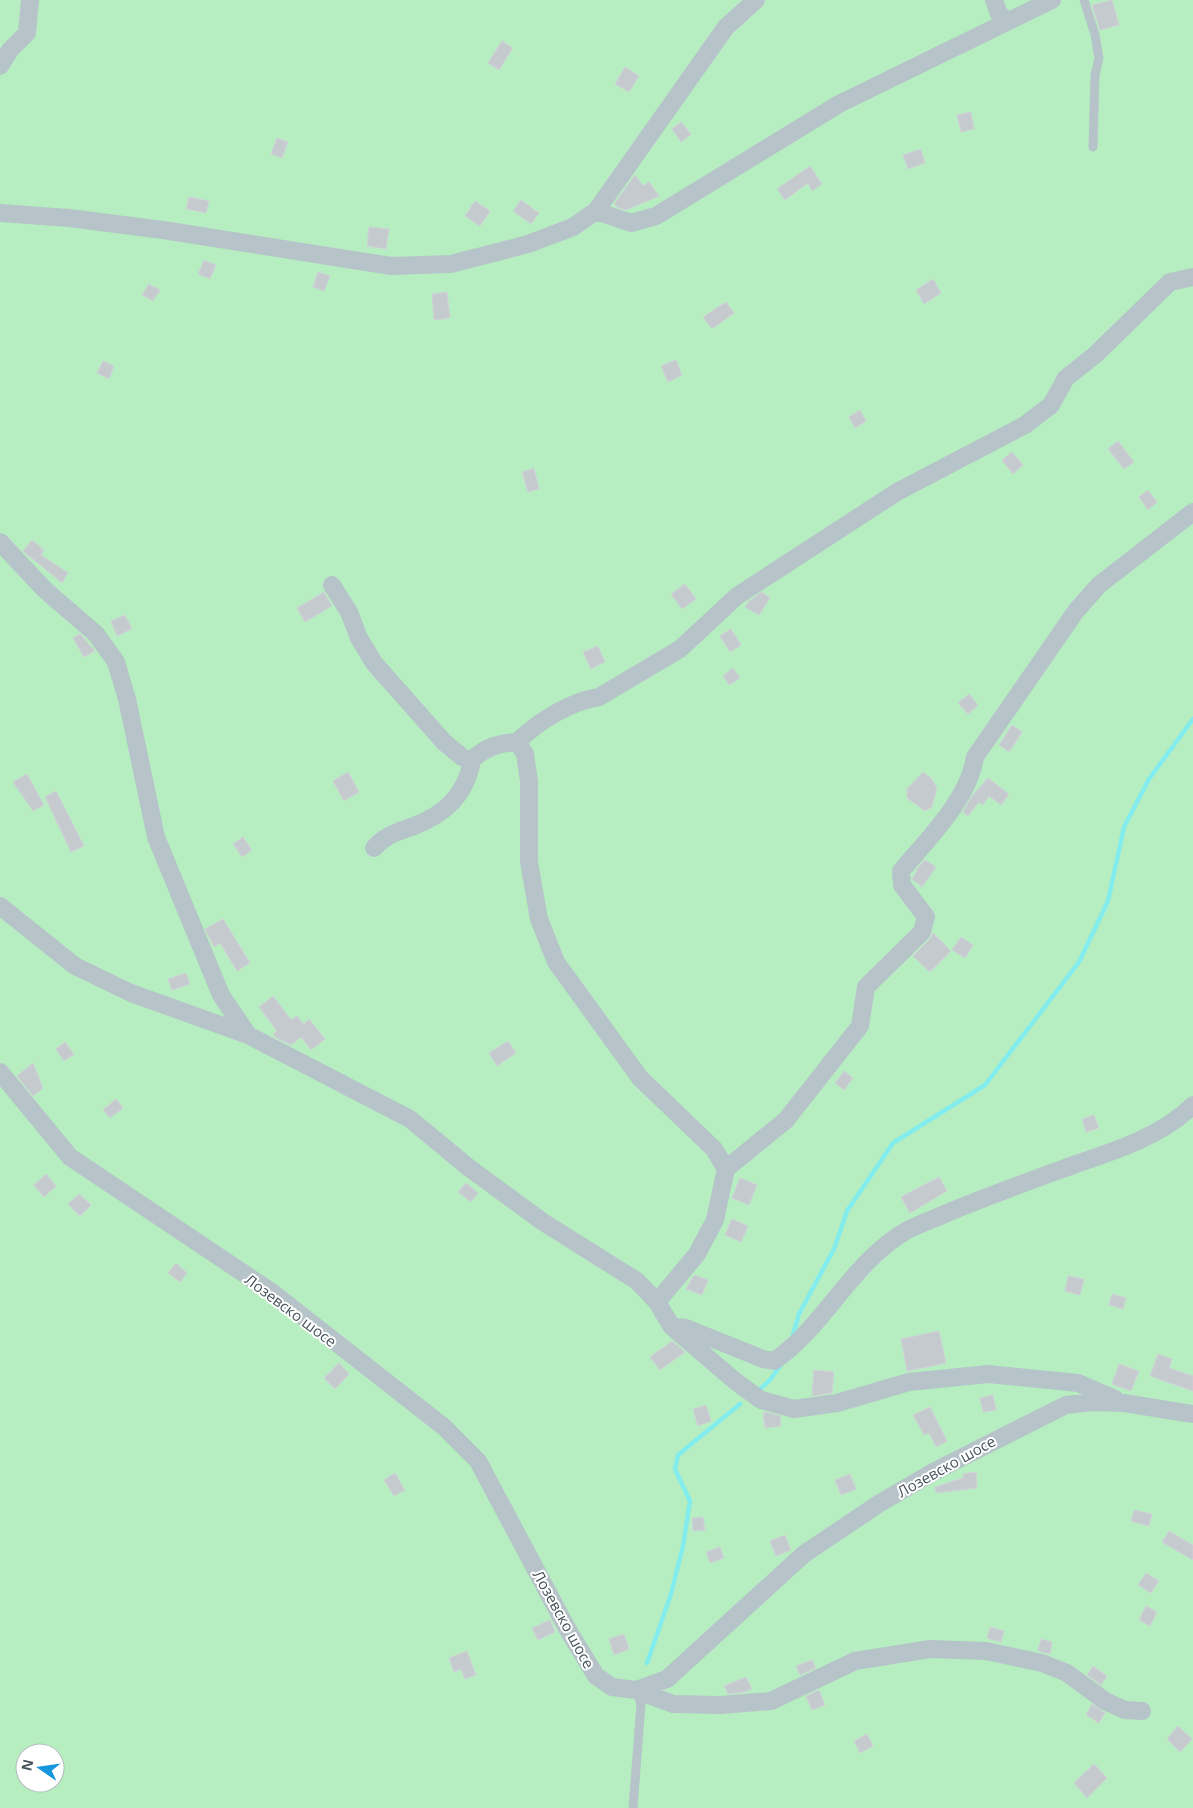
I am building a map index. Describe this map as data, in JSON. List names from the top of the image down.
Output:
{
  "streets": {
    "street": ["Лозевско шосе"]
  },
  "north": "left"
}
